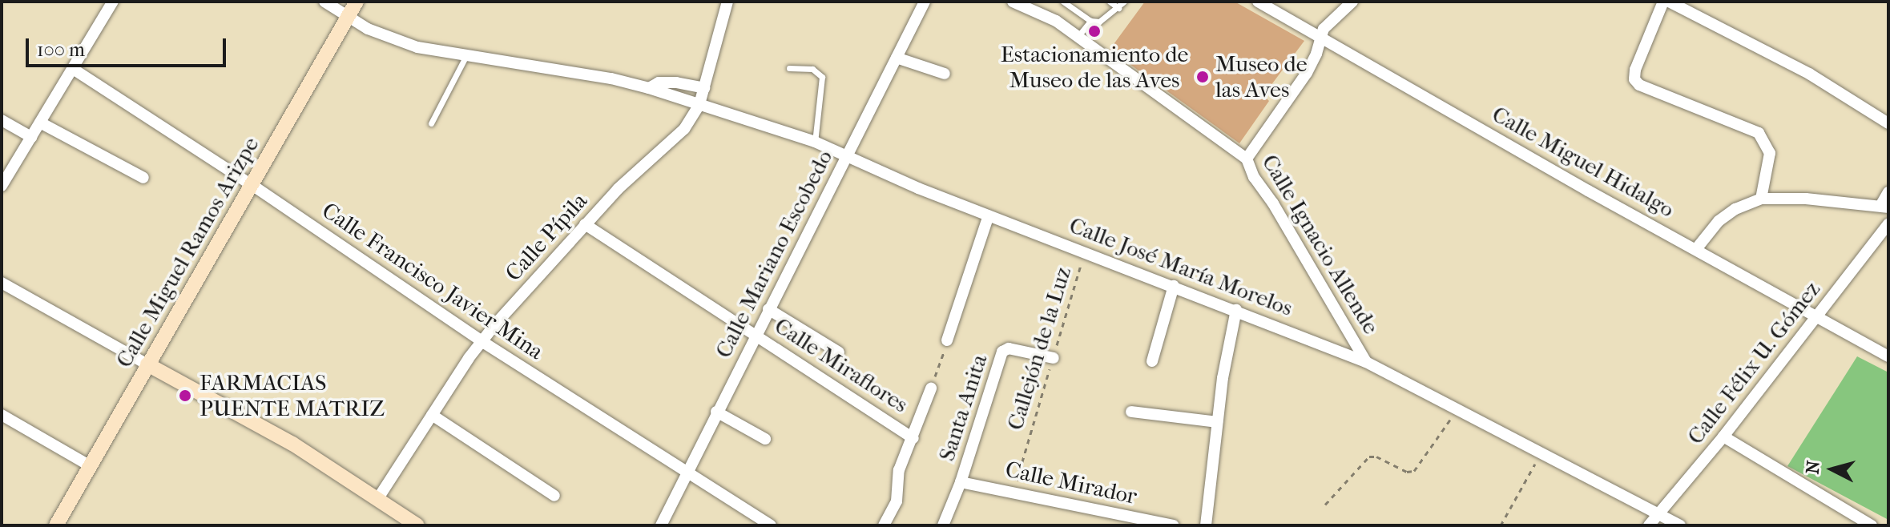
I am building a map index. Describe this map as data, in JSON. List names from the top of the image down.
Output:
{
  "streets": {
    "main road": ["Calle Miguel Ramos Arizpe"],
    "street": [
      "Calle Miguel Hidalgo",
      "Calle Pípila",
      "Calle Ignacio Allende",
      "Calle Mariano Escobedo",
      "Calle José María Morelos",
      "Calle Francisco Javier Mina",
      "Calle Félix U. Gómez",
      "Calle Miraflores",
      "Santa Anita",
      "Calle Mirador"
    ],
    "path": ["Callejón de la Luz"]
  },
  "crossings": [
    ["Calle Miguel Hidalgo", "Calle Félix U. Gómez"],
    ["Calle Pípila", "Calle José María Morelos"],
    ["Calle Pípila", "Calle Francisco Javier Mina"],
    ["Calle Pípila", "Calle Miraflores"],
    ["Calle Ignacio Allende", "Calle José María Morelos"],
    ["Calle Miguel Ramos Arizpe", "Calle José María Morelos"],
    ["Calle Miguel Ramos Arizpe", "Calle Francisco Javier Mina"],
    ["Calle Mariano Escobedo", "Calle José María Morelos"],
    ["Calle Mariano Escobedo", "Calle Francisco Javier Mina"],
    ["Calle Mariano Escobedo", "Calle Miraflores"],
    ["Calle José María Morelos", "Callejón de la Luz"],
    ["Calle José María Morelos", "Calle Félix U. Gómez"],
    ["Callejón de la Luz", "Santa Anita"],
    ["Callejón de la Luz", "Calle Mirador"],
    ["Santa Anita", "Calle Mirador"]
  ],
  "places": ["Estacionamiento de Museo de las Aves", "Museo de las Aves", "FARMACIAS PUENTE MATRIZ"],
  "scale_bar": "100 m",
  "north": "left"
}
